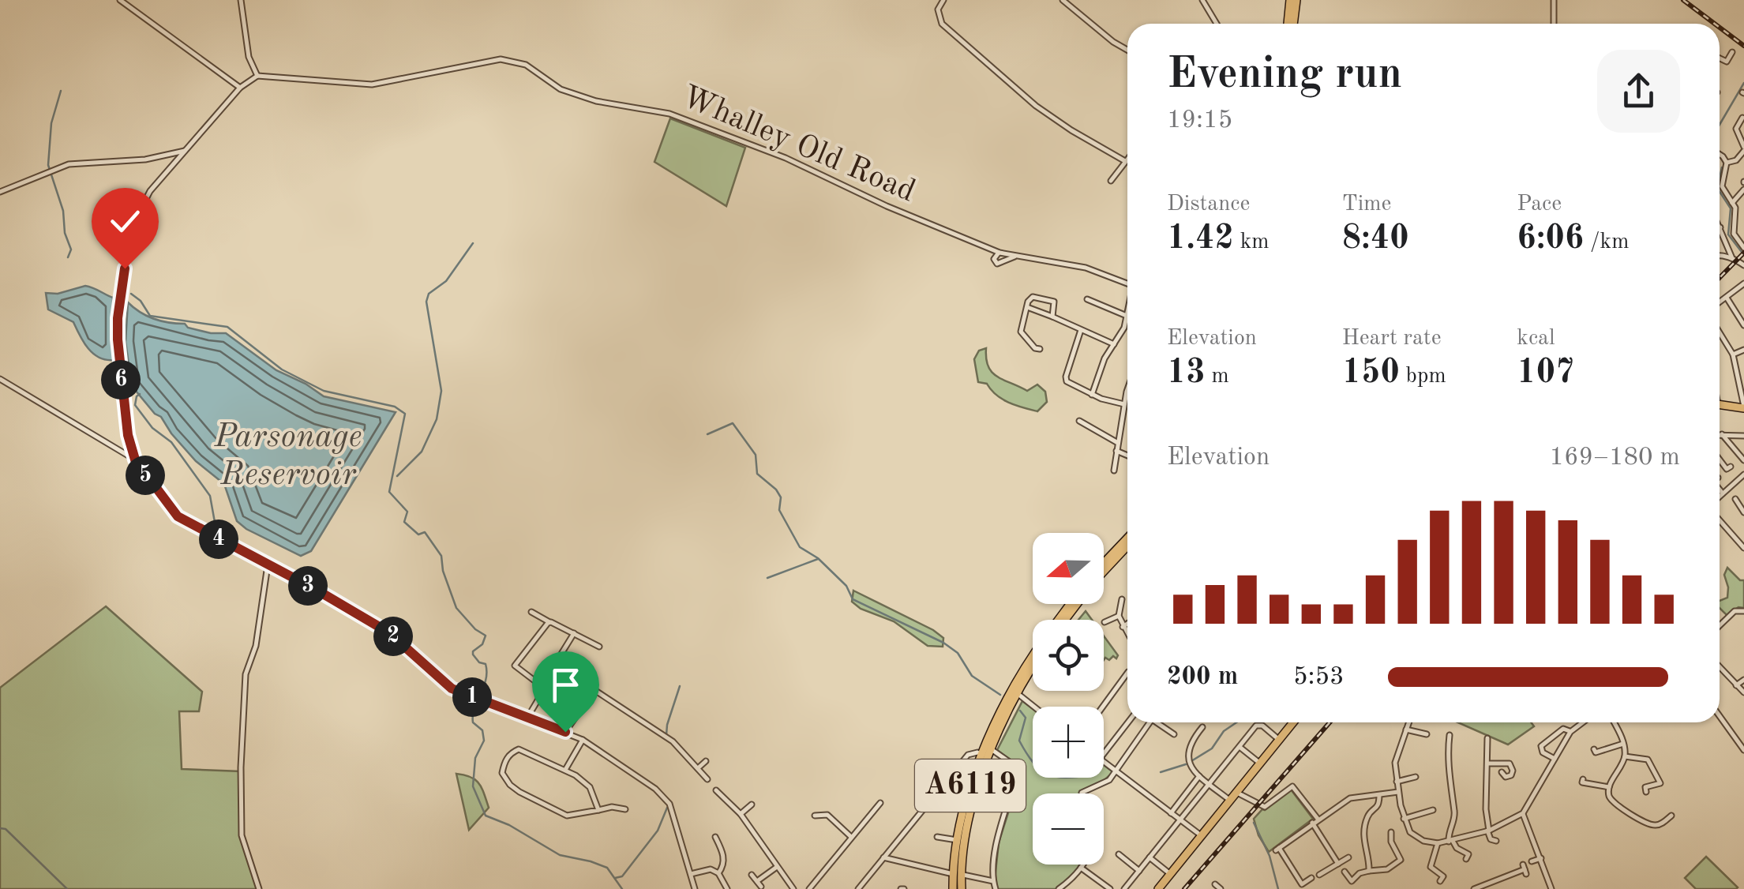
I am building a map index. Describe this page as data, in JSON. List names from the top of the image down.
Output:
{
  "streets": {
    "highway": ["A6119"],
    "street": ["Whalley Old Road"]
  },
  "water": ["Parsonage Reservoir"],
  "north": "left",
  "page": {
    "heading": ["Evening run", "19:15"],
    "stats": [
      ["Distance", "1.42 km"],
      ["Time", "8:40"],
      ["Pace", "6:06 /km"],
      ["Elevation", "13 m"],
      ["Heart rate", "150 bpm"],
      ["kcal", "107"]
    ],
    "pins": [
      "6",
      "5",
      "4",
      "3",
      "2",
      "1"
    ],
    "chart": ["Elevation", "169–180 m"],
    "map_buttons": ["+", "−"],
    "list": [
      {
        "name": "200 m",
        "note": "5:53"
      }
    ]
  }
}
